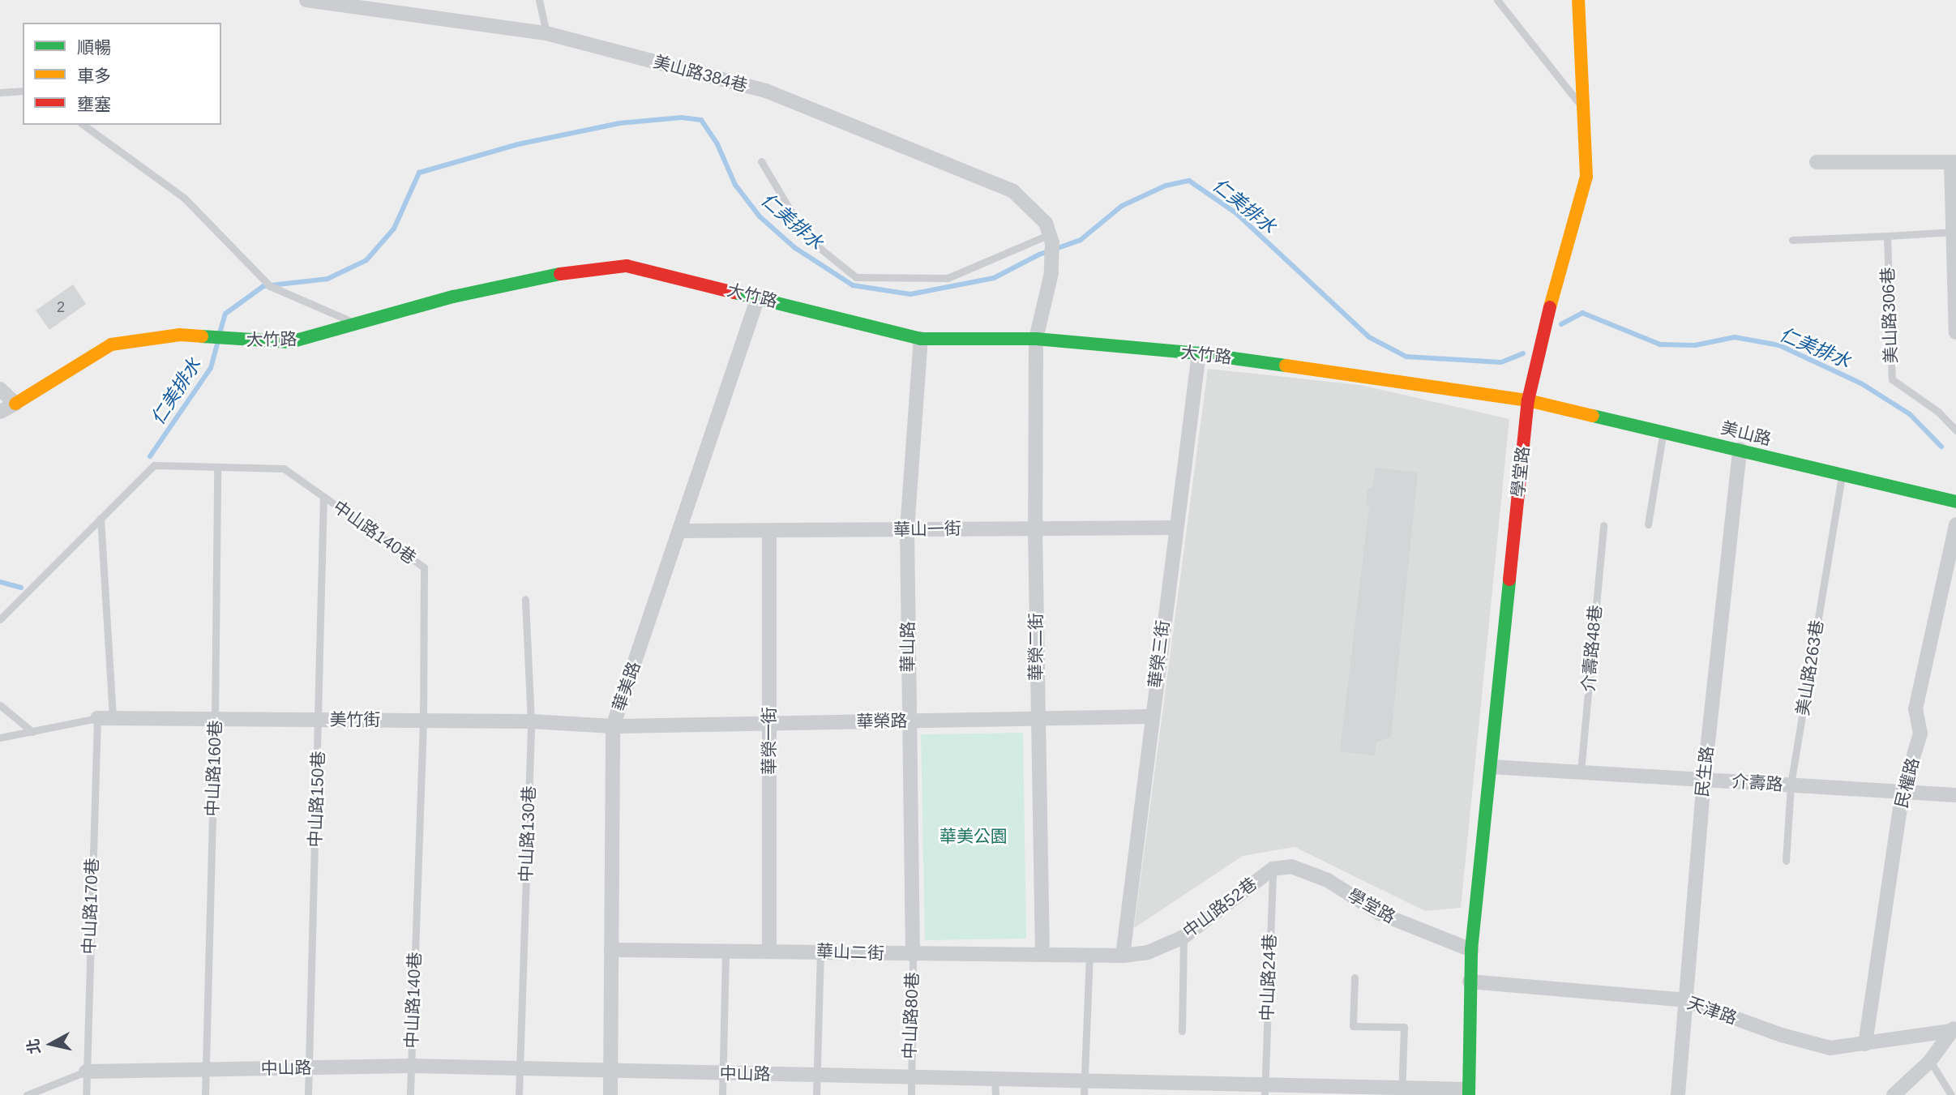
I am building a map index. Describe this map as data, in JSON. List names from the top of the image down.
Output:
{
  "streets": {
    "street": [
      "美山路384巷",
      "大竹路",
      "美山路",
      "學堂路",
      "華山一街",
      "華山路",
      "華榮二街",
      "華榮三街",
      "華美路",
      "美竹街",
      "華榮路",
      "華榮一街",
      "民生路",
      "介壽路",
      "民權路",
      "中山路52巷",
      "華山二街",
      "天津路",
      "中山路"
    ],
    "lane": [
      "美山路306巷",
      "中山路140巷",
      "介壽路48巷",
      "美山路263巷",
      "中山路160巷",
      "中山路150巷",
      "中山路130巷",
      "中山路170巷",
      "中山路24巷",
      "中山路80巷"
    ]
  },
  "crossings": [
    ["美山路384巷", "華榮二街"],
    ["大竹路", "美山路"],
    ["大竹路", "學堂路"],
    ["大竹路", "華山路"],
    ["大竹路", "華榮二街"],
    ["大竹路", "華榮三街"],
    ["大竹路", "華美路"],
    ["美山路", "學堂路"],
    ["美山路", "美山路263巷"],
    ["美山路", "民生路"],
    ["學堂路", "介壽路"],
    ["學堂路", "中山路52巷"],
    ["學堂路", "中山路24巷"],
    ["學堂路", "天津路"],
    ["學堂路", "中山路"],
    ["華山一街", "華山路"],
    ["華山一街", "華榮二街"],
    ["華山一街", "華榮三街"],
    ["華山一街", "華美路"],
    ["華山一街", "華榮一街"],
    ["中山路140巷", "美竹街"],
    ["中山路140巷", "中山路160巷"],
    ["中山路140巷", "中山路150巷"],
    ["中山路140巷", "中山路"],
    ["華山路", "華榮路"],
    ["華山路", "華山二街"],
    ["華山路", "中山路80巷"],
    ["華榮二街", "華榮路"],
    ["華榮二街", "華山二街"],
    ["介壽路48巷", "介壽路"],
    ["華榮三街", "華榮路"],
    ["華榮三街", "中山路52巷"],
    ["美山路263巷", "介壽路"],
    ["華美路", "美竹街"],
    ["華美路", "華榮路"],
    ["華美路", "華山二街"],
    ["華美路", "中山路"],
    ["美竹街", "華榮路"],
    ["美竹街", "中山路160巷"],
    ["美竹街", "中山路150巷"],
    ["美竹街", "中山路130巷"],
    ["美竹街", "中山路170巷"],
    ["華榮路", "華榮一街"],
    ["華榮一街", "華山二街"],
    ["中山路160巷", "中山路"],
    ["民生路", "介壽路"],
    ["民生路", "天津路"],
    ["介壽路", "民權路"],
    ["民權路", "天津路"],
    ["中山路150巷", "中山路"],
    ["中山路130巷", "中山路"],
    ["中山路170巷", "中山路"],
    ["中山路52巷", "華山二街"],
    ["中山路52巷", "中山路24巷"],
    ["華山二街", "中山路80巷"],
    ["中山路24巷", "中山路"],
    ["中山路80巷", "中山路"]
  ],
  "water": ["仁美排水"],
  "parks": ["華美公園"],
  "house_numbers": ["2"],
  "legend": ["順暢", "車多", "壅塞"],
  "north": "left"
}
